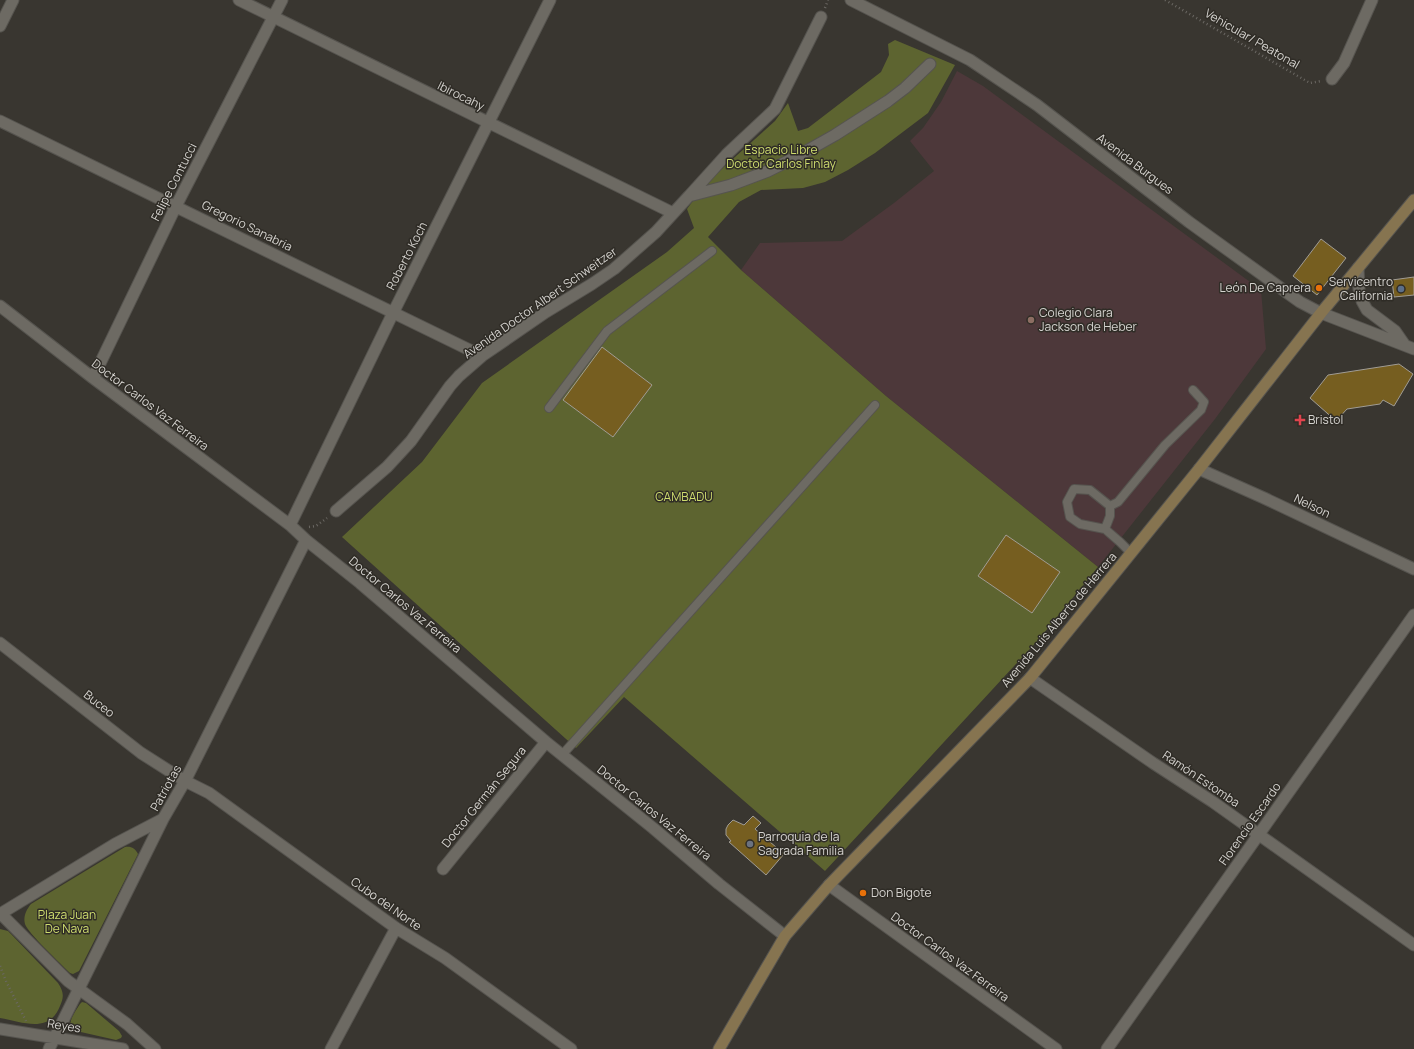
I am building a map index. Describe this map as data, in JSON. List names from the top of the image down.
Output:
{
  "streets": {
    "main road": ["Avenida Luis Alberto de Herrera"],
    "street": [
      "Ibirocahy",
      "Avenida Burgues",
      "Felipe Contucci",
      "Gregorio Sanabria",
      "Roberto Koch",
      "Avenida Doctor Albert Schweitzer",
      "Doctor Carlos Vaz Ferreira",
      "Nelson",
      "Buceo",
      "Ramón Estomba",
      "Patriotas",
      "Doctor Germán Segura",
      "Florencio Escardo",
      "Cubo del Norte",
      "Reyes"
    ],
    "path": ["Vehicular/ Peatonal"]
  },
  "crossings": [
    ["Ibirocahy", "Felipe Contucci"],
    ["Ibirocahy", "Roberto Koch"],
    ["Ibirocahy", "Avenida Doctor Albert Schweitzer"],
    ["Avenida Burgues", "Avenida Luis Alberto de Herrera"],
    ["Felipe Contucci", "Gregorio Sanabria"],
    ["Felipe Contucci", "Doctor Carlos Vaz Ferreira"],
    ["Gregorio Sanabria", "Roberto Koch"],
    ["Gregorio Sanabria", "Avenida Doctor Albert Schweitzer"],
    ["Roberto Koch", "Doctor Carlos Vaz Ferreira"],
    ["Doctor Carlos Vaz Ferreira", "Avenida Luis Alberto de Herrera"],
    ["Doctor Carlos Vaz Ferreira", "Patriotas"],
    ["Doctor Carlos Vaz Ferreira", "Doctor Germán Segura"],
    ["Nelson", "Avenida Luis Alberto de Herrera"],
    ["Avenida Luis Alberto de Herrera", "Ramón Estomba"],
    ["Buceo", "Patriotas"],
    ["Buceo", "Cubo del Norte"],
    ["Ramón Estomba", "Florencio Escardo"],
    ["Patriotas", "Cubo del Norte"],
    ["Patriotas", "Reyes"]
  ],
  "parks": ["Espacio Libre Doctor Carlos Finlay", "CAMBADU", "Plaza Juan De Nava"],
  "places": {
    "other": [
      "León De Caprera",
      "Servicentro California",
      "Colegio Clara Jackson de Heber",
      "Parroquia de la Sagrada Familia",
      "Don Bigote"
    ],
    "health": ["Bristol"]
  }
}
